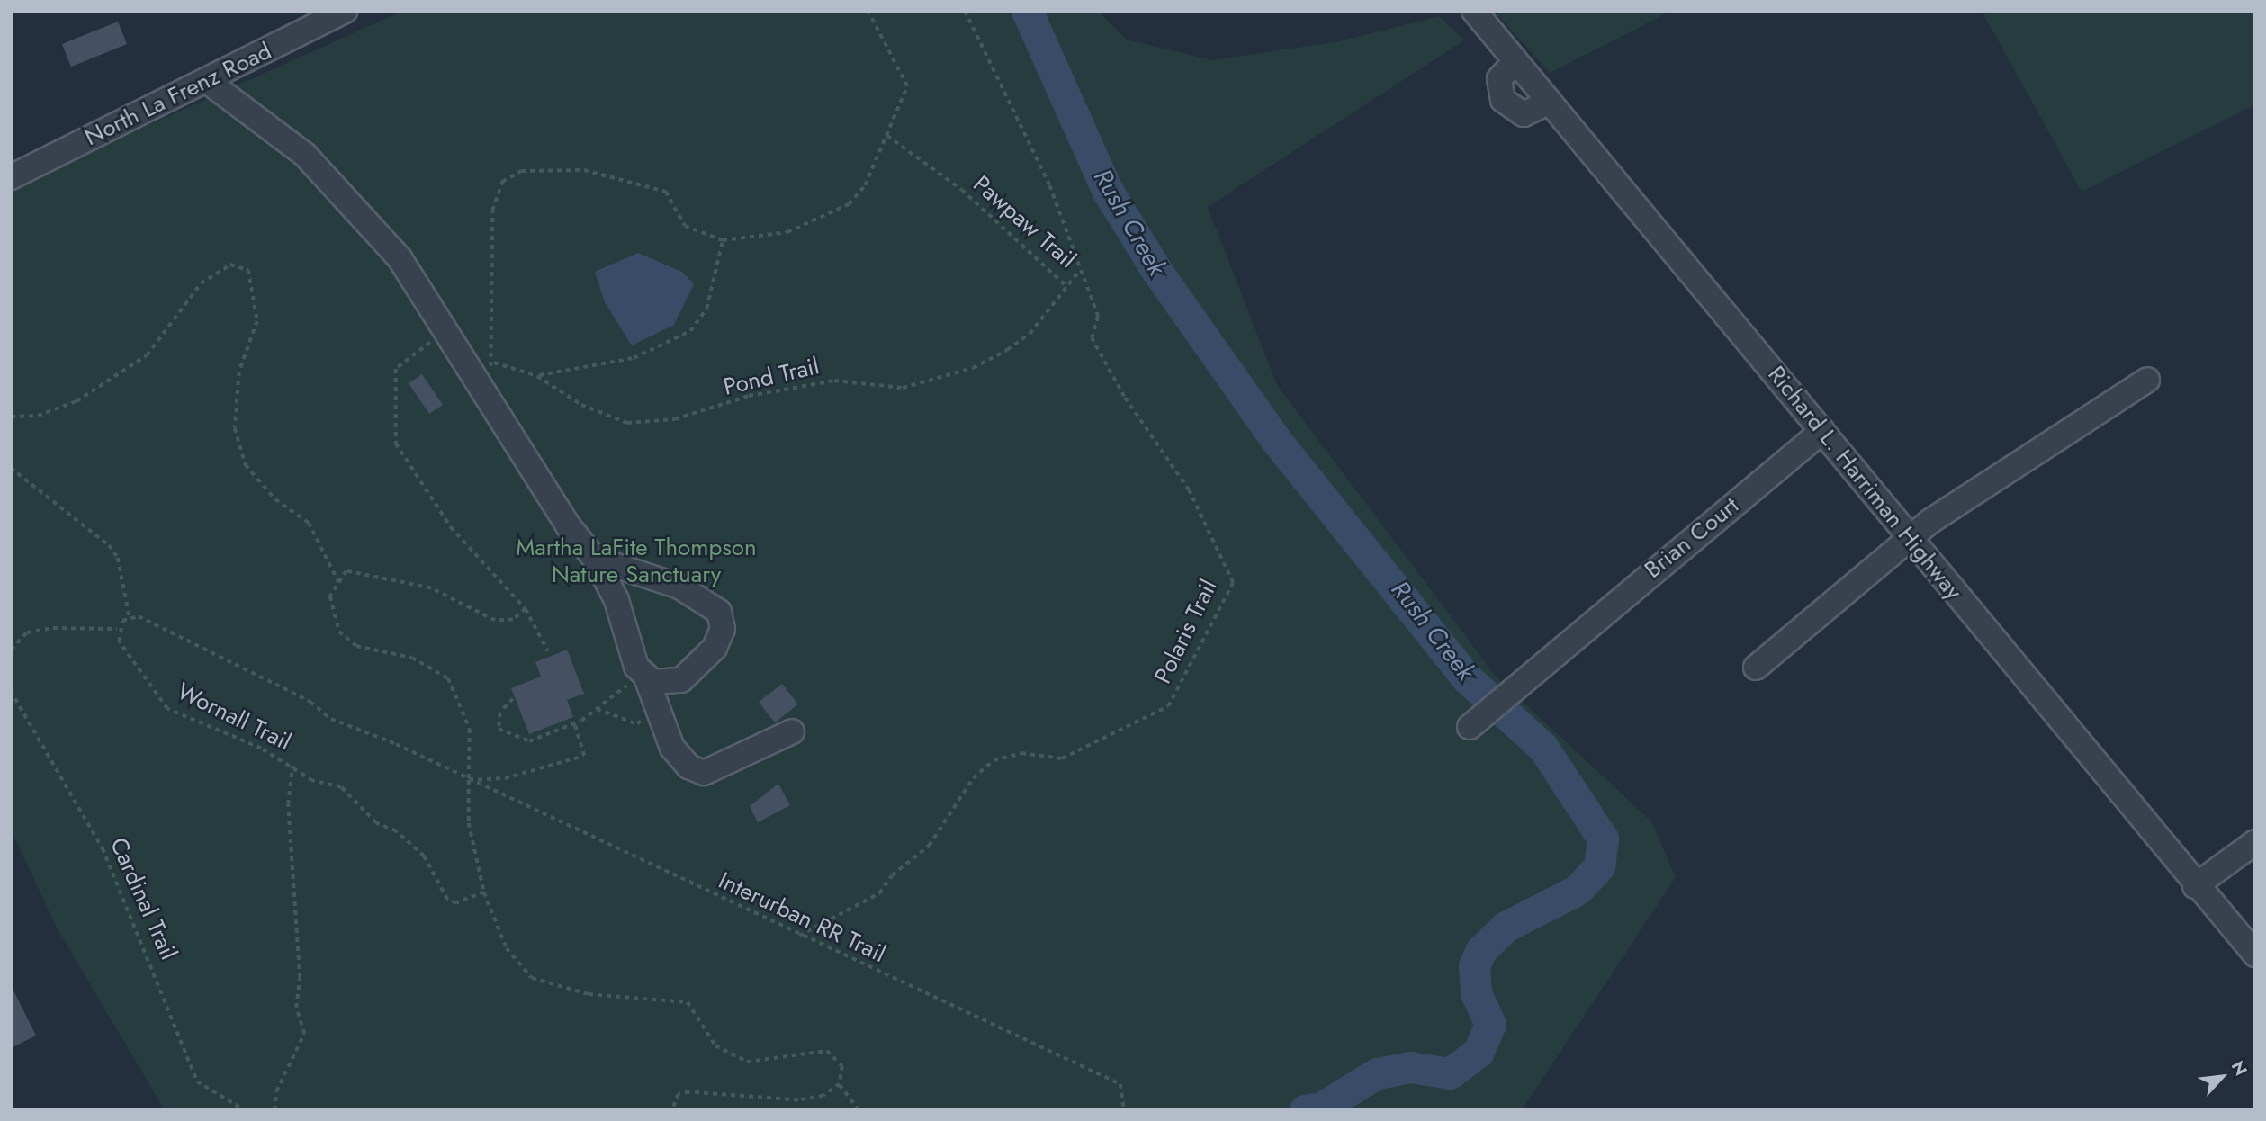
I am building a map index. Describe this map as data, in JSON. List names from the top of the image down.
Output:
{
  "streets": {
    "street": ["North La Frenz Road", "Richard L. Harriman Highway", "Brian Court"],
    "path": [
      "Pawpaw Trail",
      "Pond Trail",
      "Polaris Trail",
      "Wornall Trail",
      "Cardinal Trail",
      "Interurban RR Trail"
    ]
  },
  "crossings": [
    ["Pawpaw Trail", "Pond Trail"],
    ["Pawpaw Trail", "Polaris Trail"],
    ["Richard L. Harriman Highway", "Brian Court"],
    ["Polaris Trail", "Interurban RR Trail"],
    ["Wornall Trail", "Interurban RR Trail"]
  ],
  "water": ["Rush Creek"],
  "parks": ["Martha LaFite Thompson Nature Sanctuary"],
  "north": "top right"
}
